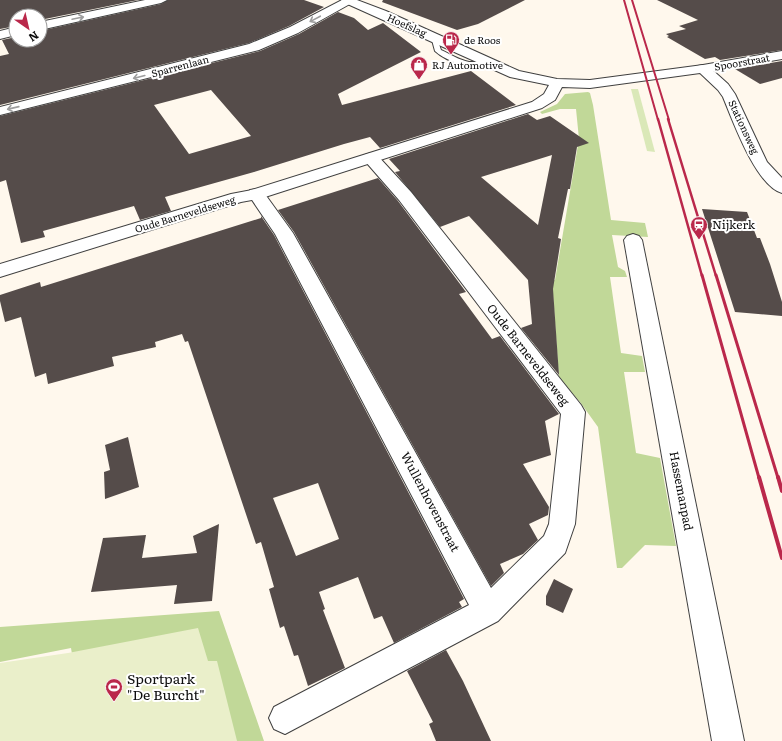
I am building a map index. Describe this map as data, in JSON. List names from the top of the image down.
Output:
{
  "streets": {
    "street": [
      "Hoefslag",
      "Spoorstraat",
      "Sparrenlaan",
      "Stationsweg",
      "Oude Barneveldseweg",
      "Hassemanpad",
      "Wullenhovenstraat"
    ]
  },
  "crossings": [
    ["Hoefslag", "Sparrenlaan"],
    ["Hoefslag", "Oude Barneveldseweg"],
    ["Spoorstraat", "Stationsweg"],
    ["Oude Barneveldseweg", "Wullenhovenstraat"]
  ],
  "places": {
    "fuel station": ["de Roos"],
    "shop": ["RJ Automotive"],
    "station": ["Nijkerk"],
    "sports": ["Sportpark \"De Burcht\""]
  },
  "north": "bottom right"
}
